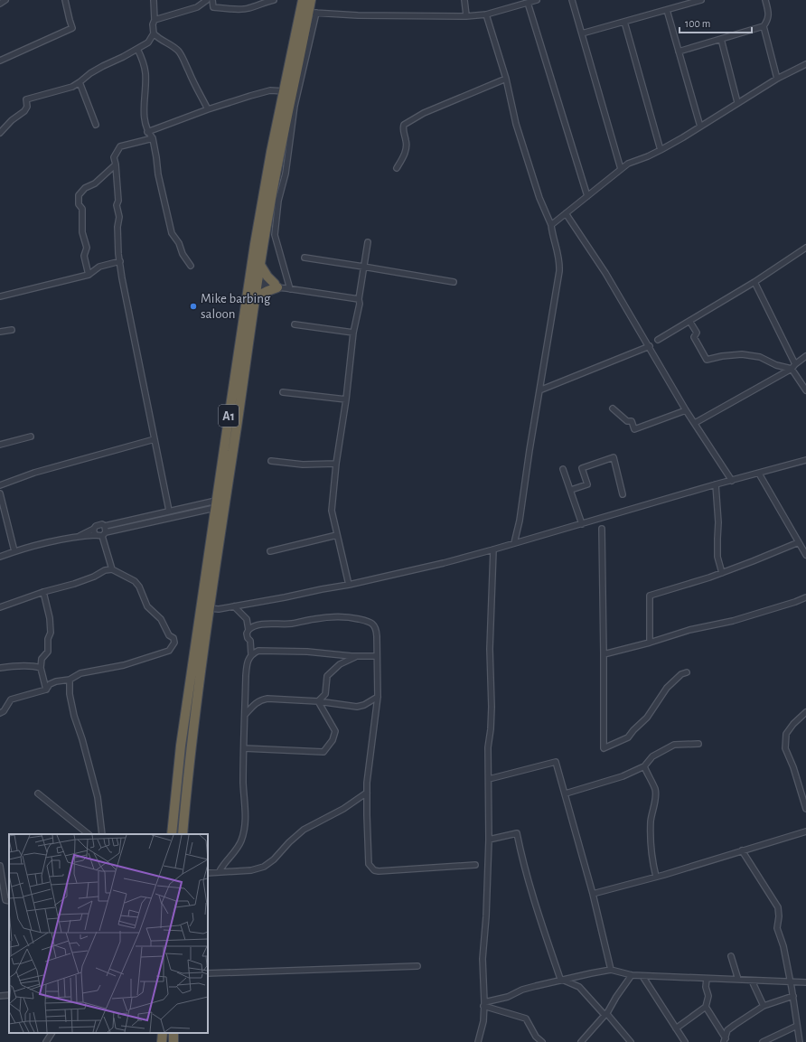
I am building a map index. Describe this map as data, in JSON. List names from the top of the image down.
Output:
{
  "streets": {
    "highway": ["A1"]
  },
  "places": ["Mike barbing saloon"],
  "scale_bar": "100 m"
}
